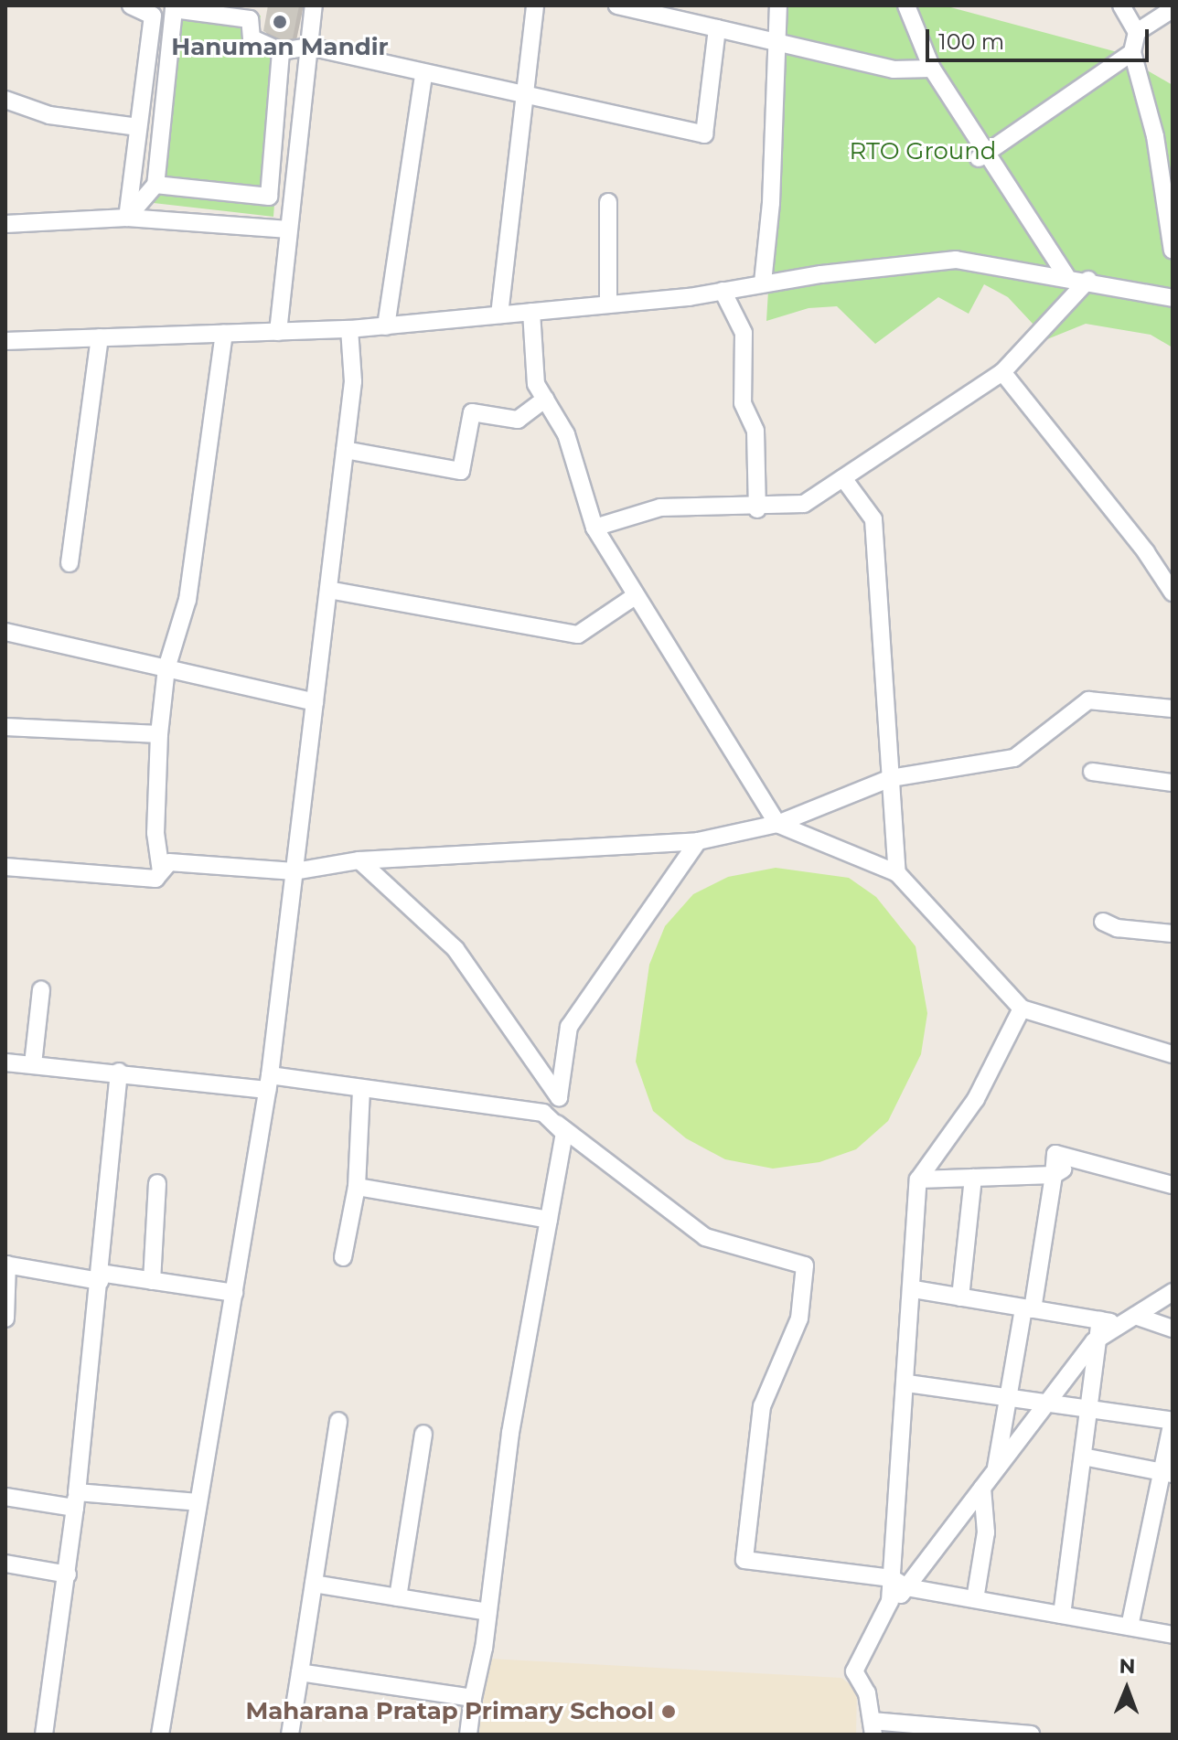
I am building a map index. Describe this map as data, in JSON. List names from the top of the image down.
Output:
{
  "parks": ["RTO Ground"],
  "places": ["Hanuman Mandir", "Maharana Pratap Primary School"],
  "scale_bar": "100 m",
  "north": "top"
}
